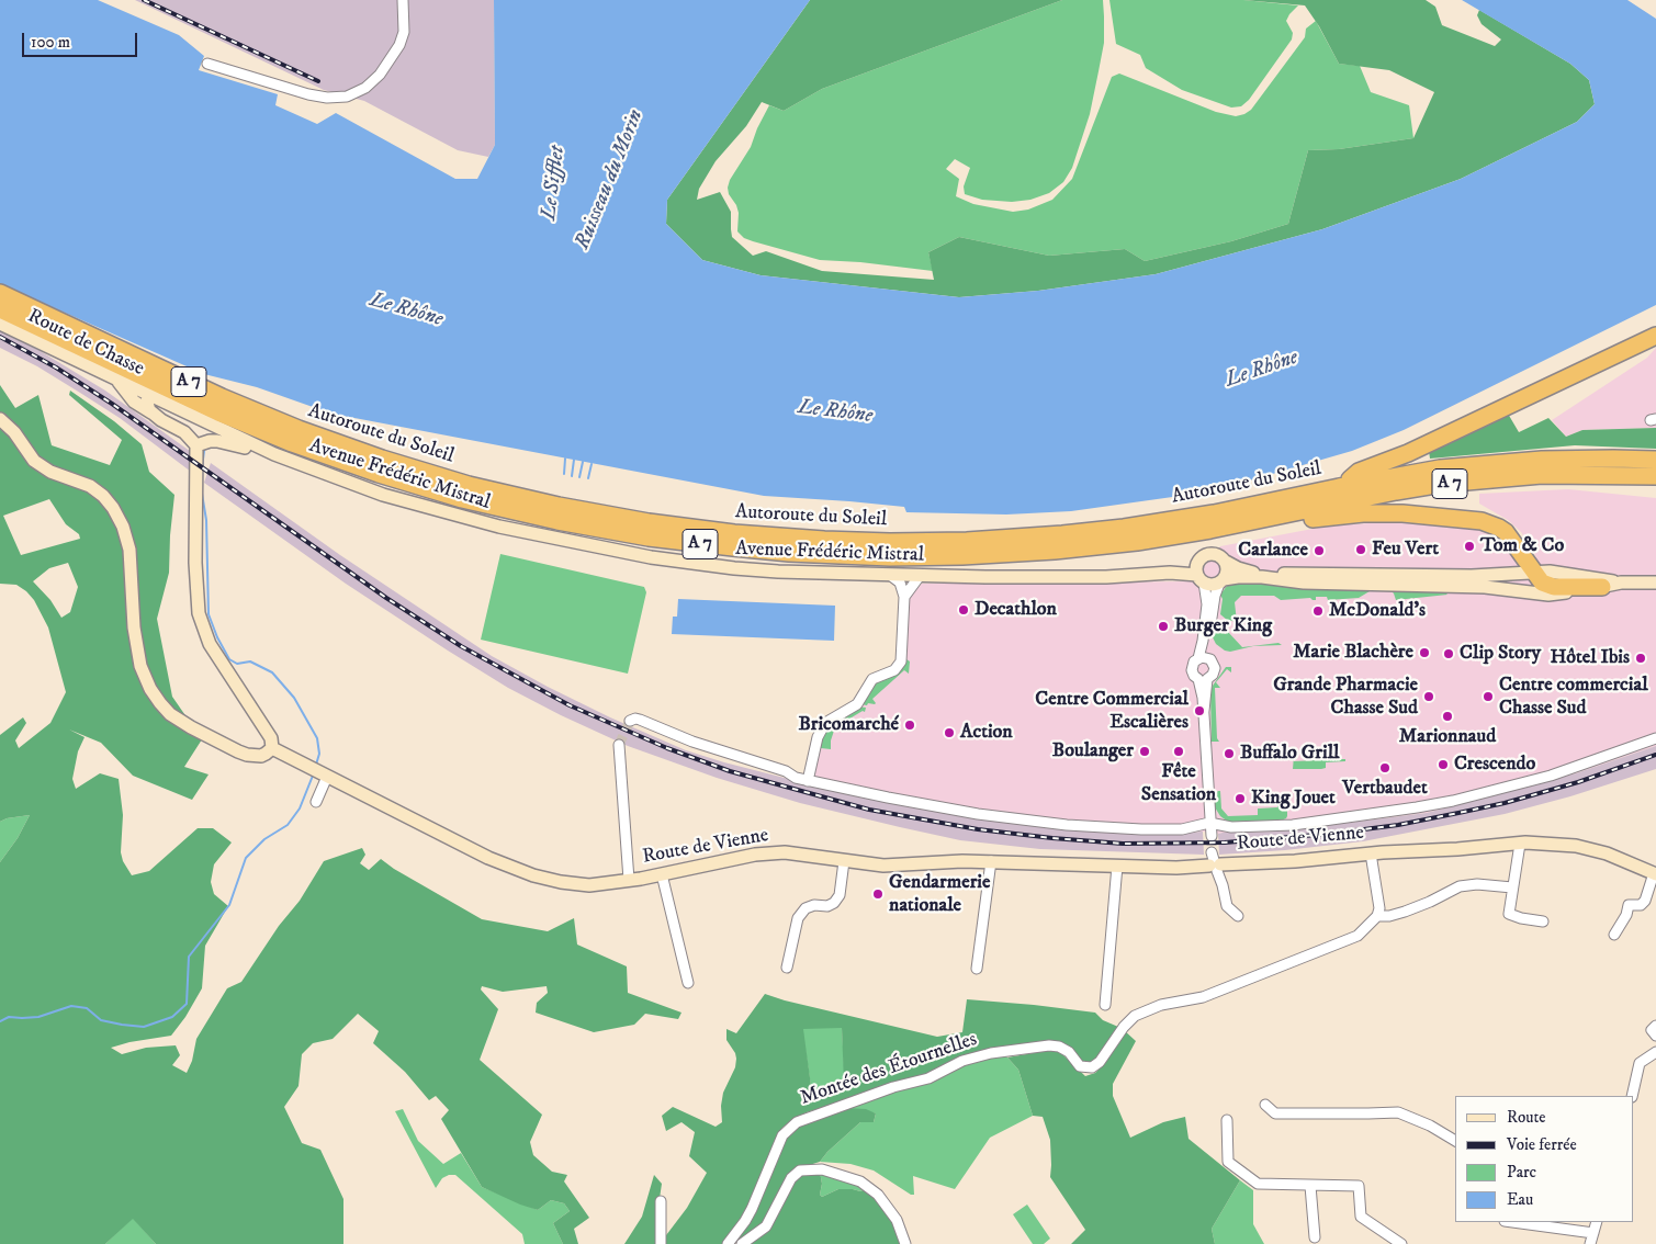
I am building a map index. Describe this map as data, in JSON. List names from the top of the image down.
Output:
{
  "streets": {
    "highway": ["A 7", "Autoroute du Soleil"],
    "street": [
      "Route de Chasse",
      "Avenue Frédéric Mistral",
      "Route de Vienne",
      "Montée des Étournelles"
    ]
  },
  "crossings": [
    ["Route de Chasse", "Avenue Frédéric Mistral"]
  ],
  "water": ["Ruisseau du Morin", "Le Sifflet", "Le Rhône"],
  "places": [
    "Tom & Co",
    "Feu Vert",
    "Carlance",
    "Decathlon",
    "McDonald's",
    "Burger King",
    "Marie Blachère",
    "Clip Story",
    "Hôtel Ibis",
    "Grande Pharmacie Chasse Sud",
    "Centre commercial Chasse Sud",
    "Centre Commercial Escalières",
    "Marionnaud",
    "Bricomarché",
    "Action",
    "Boulanger",
    "Fête Sensation",
    "Buffalo Grill",
    "Crescendo",
    "Vertbaudet",
    "King Jouet",
    "Gendarmerie nationale"
  ],
  "legend": [
    "Route",
    "Voie ferrée",
    "Parc",
    "Eau"
  ],
  "scale_bar": "100 m"
}
